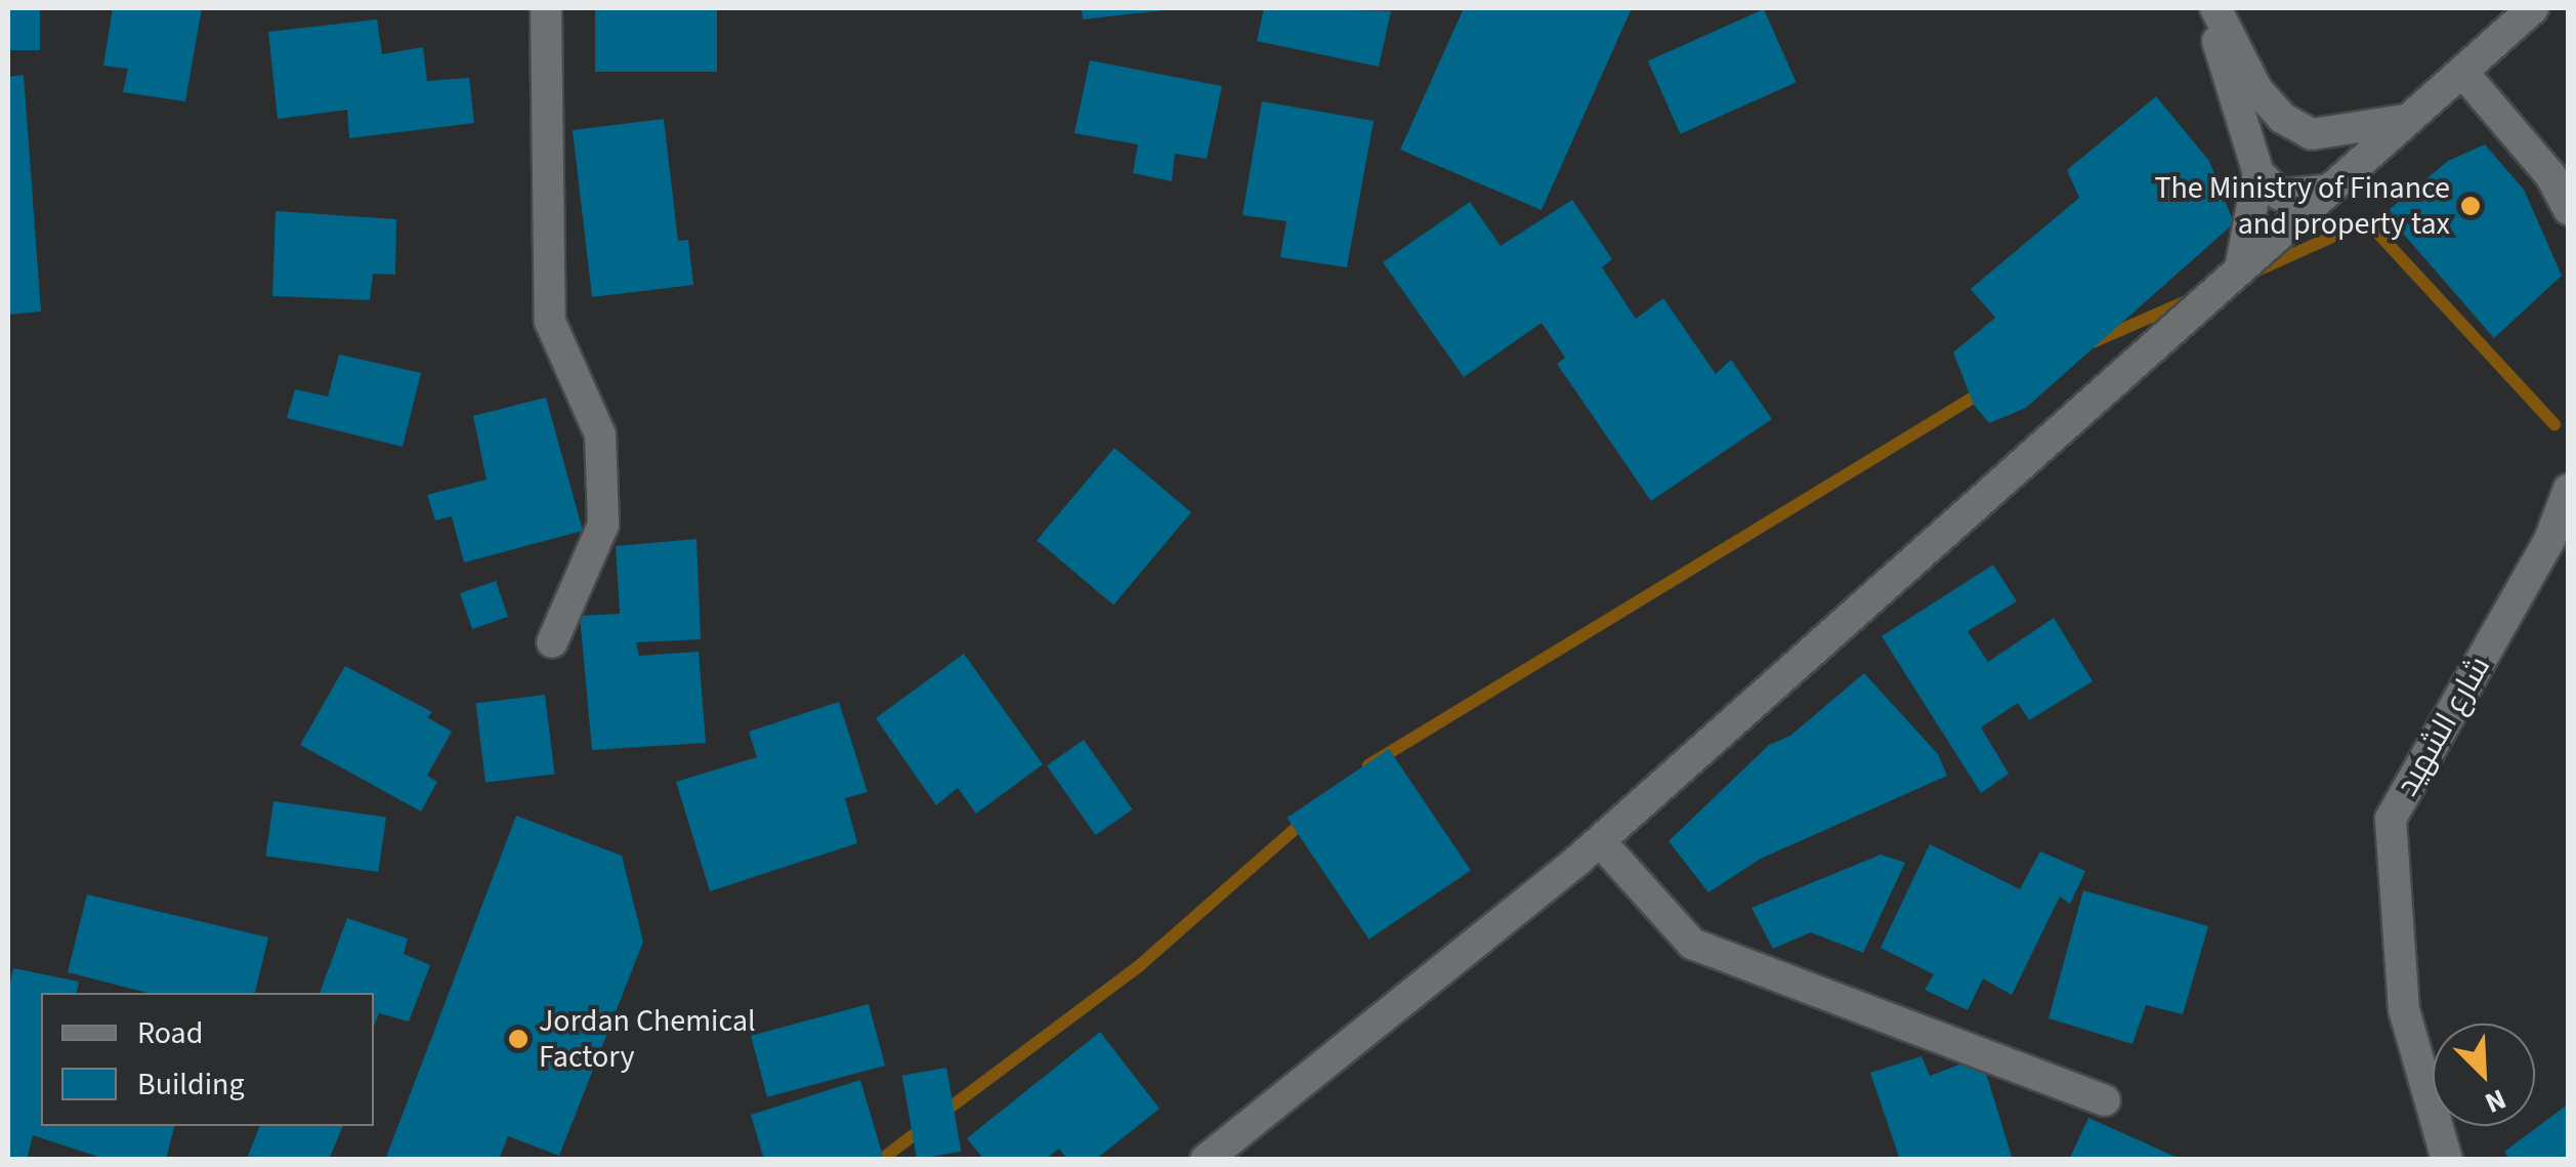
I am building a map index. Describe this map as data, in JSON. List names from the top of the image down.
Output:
{
  "streets": {
    "street": ["شارع الشهيد"]
  },
  "places": ["The Ministry of Finance and property tax", "Jordan Chemical Factory"],
  "legend": ["Road", "Building"],
  "north": "bottom right"
}
